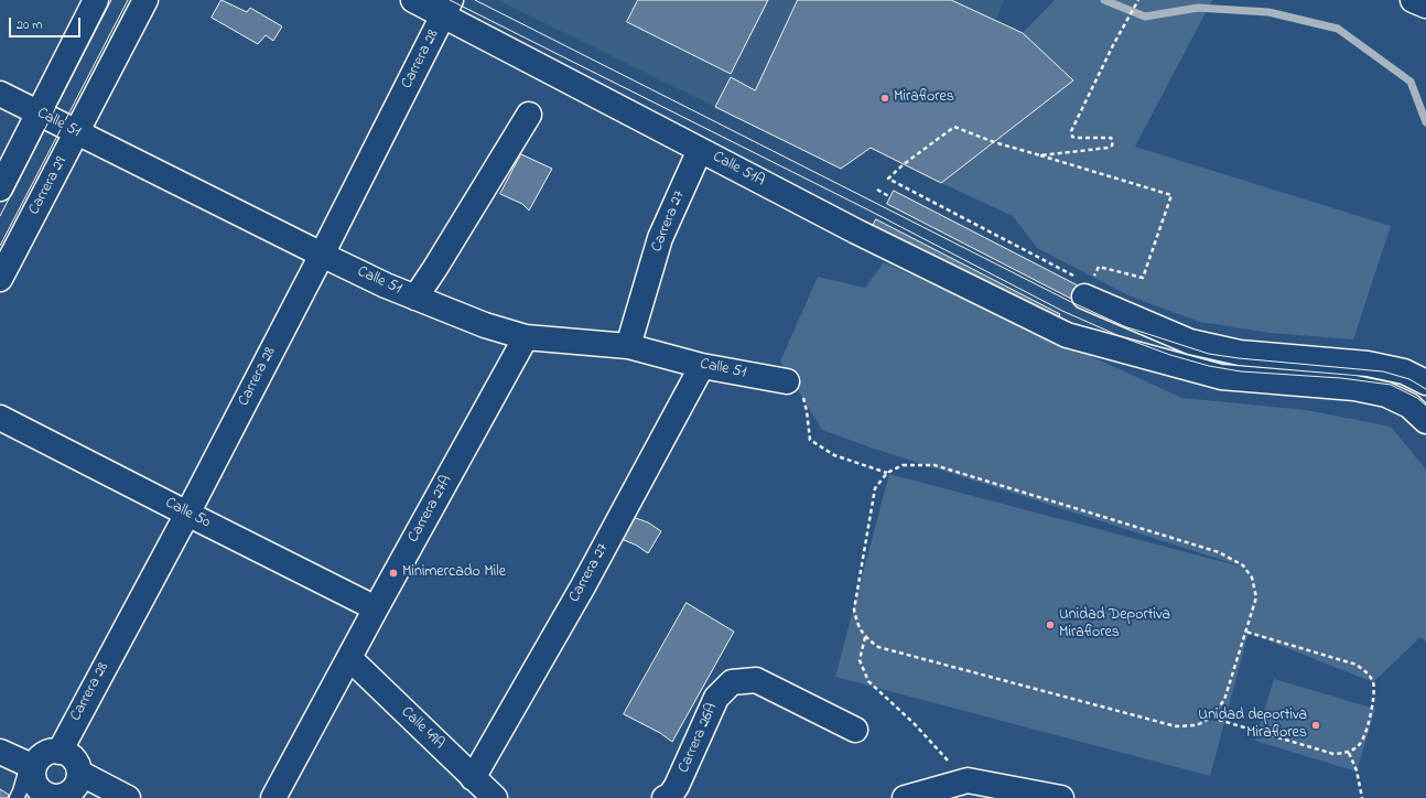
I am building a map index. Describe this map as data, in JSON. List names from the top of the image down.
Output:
{
  "streets": {
    "street": [
      "Carrera 28",
      "Calle 51",
      "Calle 51A",
      "Carrera 29",
      "Carrera 27",
      "Carrera 27A",
      "Calle 50",
      "Calle 49A",
      "Carrera 26A"
    ]
  },
  "crossings": [
    ["Carrera 28", "Calle 51"],
    ["Carrera 28", "Calle 51A"],
    ["Carrera 28", "Calle 50"],
    ["Calle 51", "Carrera 29"],
    ["Calle 51", "Carrera 27"],
    ["Calle 51", "Carrera 27A"],
    ["Calle 51A", "Carrera 27"],
    ["Carrera 27", "Calle 49A"],
    ["Carrera 27A", "Calle 50"],
    ["Carrera 27A", "Calle 49A"]
  ],
  "places": [
    "Miraflores",
    "Minimercado Mile",
    "Unidad Deportiva Miraflores",
    "Unidad deportiva Miraflores"
  ],
  "scale_bar": "20 m"
}
